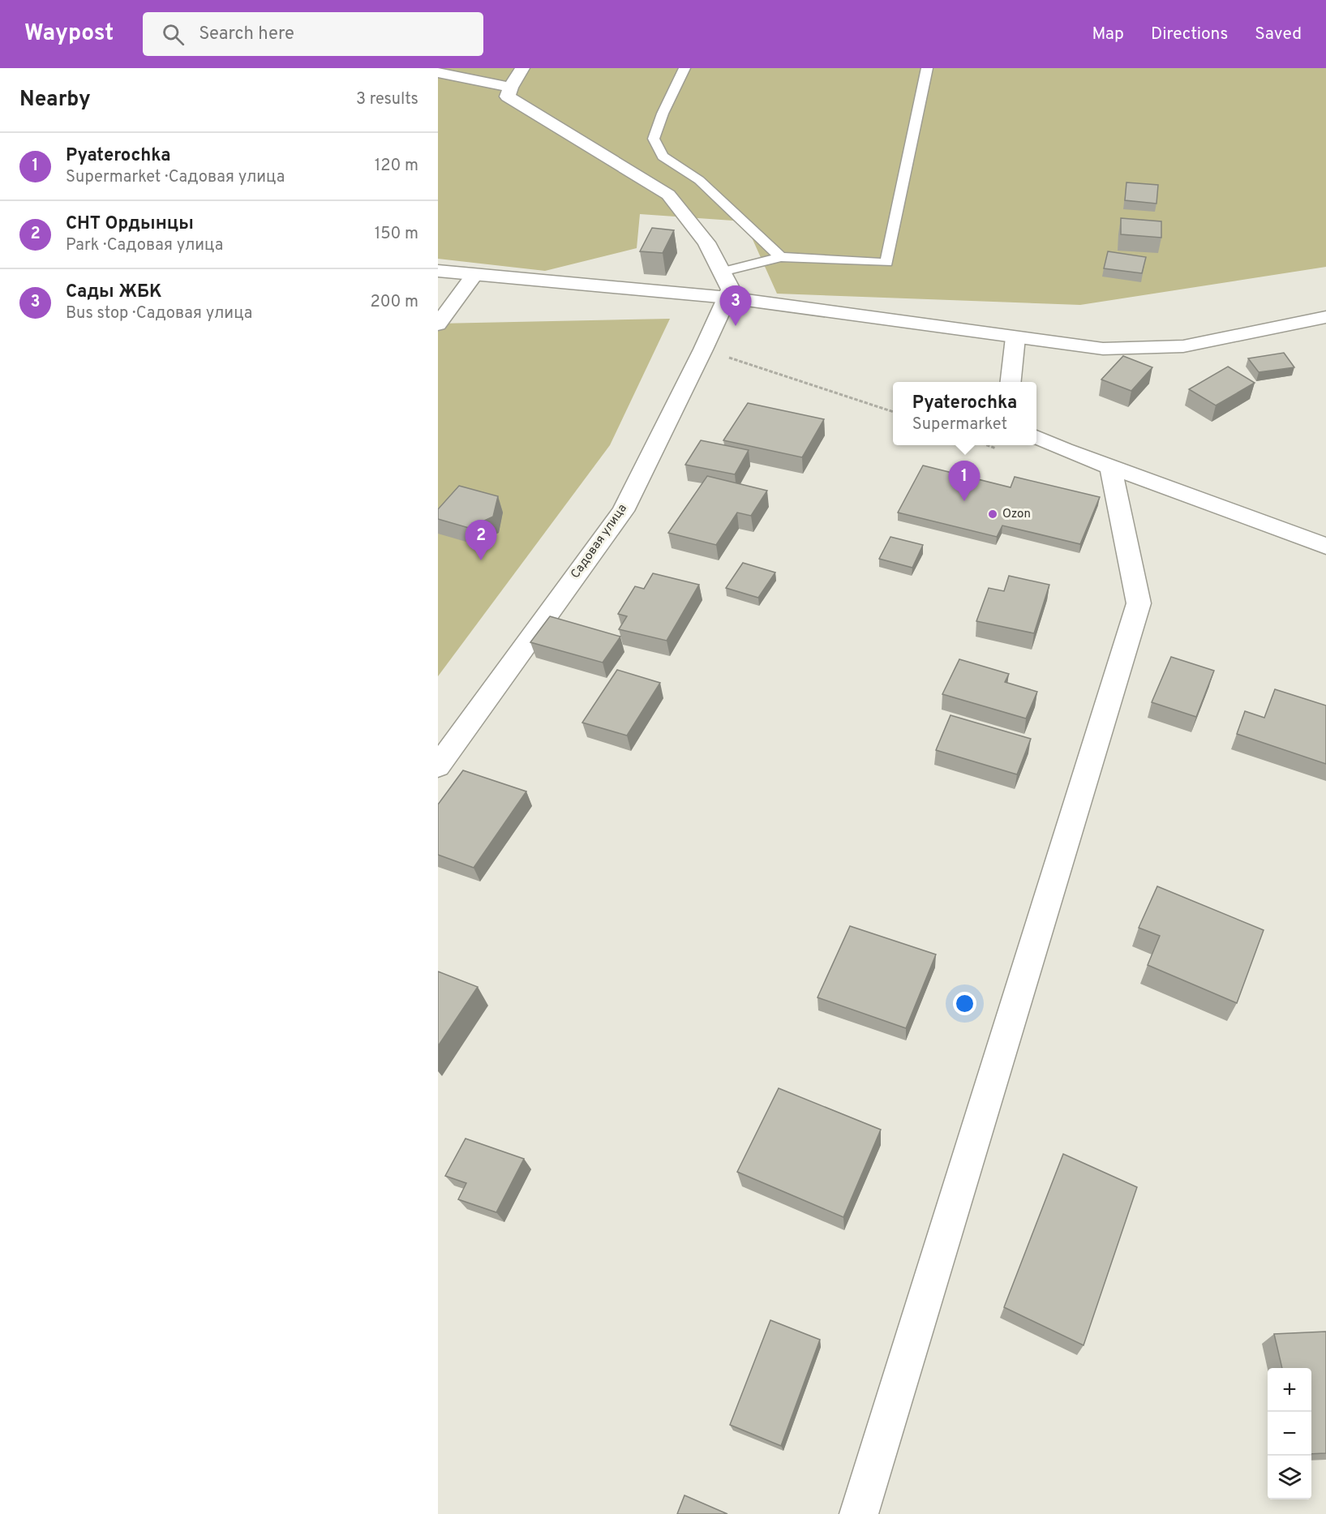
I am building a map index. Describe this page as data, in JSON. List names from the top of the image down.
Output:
{
  "streets": {
    "street": ["Садовая улица"]
  },
  "places": ["Ozon"],
  "page": {
    "header": "Waypost",
    "search": "Search here",
    "nav": ["Map", "Directions", "Saved"],
    "heading": ["Nearby", "3 results"],
    "list": [
      {
        "mark": "1",
        "name": "Pyaterochka",
        "note": "Supermarket · Садовая улица",
        "value": "120 m"
      },
      {
        "mark": "2",
        "name": "СНТ Ордынцы",
        "note": "Park · Садовая улица",
        "value": "150 m"
      },
      {
        "mark": "3",
        "name": "Сады ЖБК",
        "note": "Bus stop · Садовая улица",
        "value": "200 m"
      }
    ],
    "pins": ["3", "1", "2"],
    "popup": ["Pyaterochka", "Supermarket"],
    "map_buttons": ["+", "−"]
  }
}
